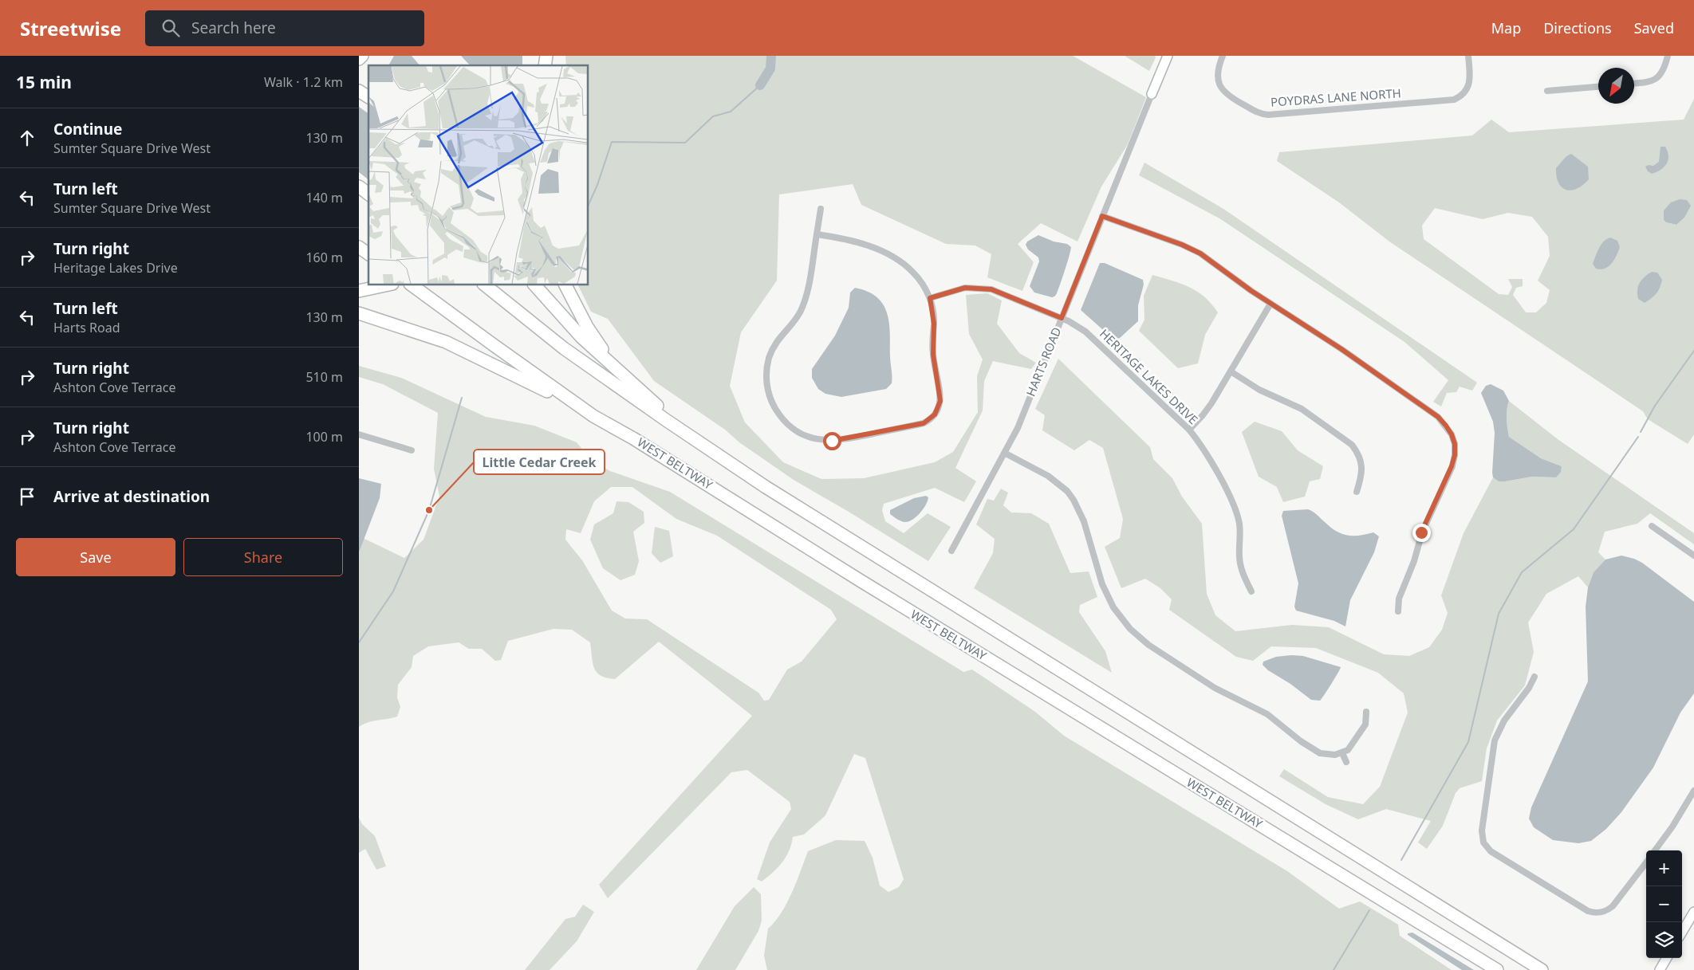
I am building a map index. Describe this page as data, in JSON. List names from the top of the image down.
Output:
{
  "streets": {
    "highway": ["WEST BELTWAY"],
    "street": ["POYDRAS LANE NORTH", "HARTS ROAD", "HERITAGE LAKES DRIVE"]
  },
  "crossings": [
    ["HARTS ROAD", "HERITAGE LAKES DRIVE"]
  ],
  "places": ["Little Cedar Creek"],
  "north": "bottom left",
  "page": {
    "header": "Streetwise",
    "search": "Search here",
    "nav": ["Map", "Directions", "Saved"],
    "heading": ["15 min", "Walk · 1.2 km"],
    "list": [
      ["Continue", "Sumter Square Drive West", "130 m"],
      ["Turn left", "Sumter Square Drive West", "140 m"],
      ["Turn right", "Heritage Lakes Drive", "160 m"],
      ["Turn left", "Harts Road", "130 m"],
      ["Turn right", "Ashton Cove Terrace", "510 m"],
      ["Turn right", "Ashton Cove Terrace", "100 m"],
      "Arrive at destination"
    ],
    "buttons": ["Save", "Share"],
    "map_buttons": ["+", "−"]
  }
}
